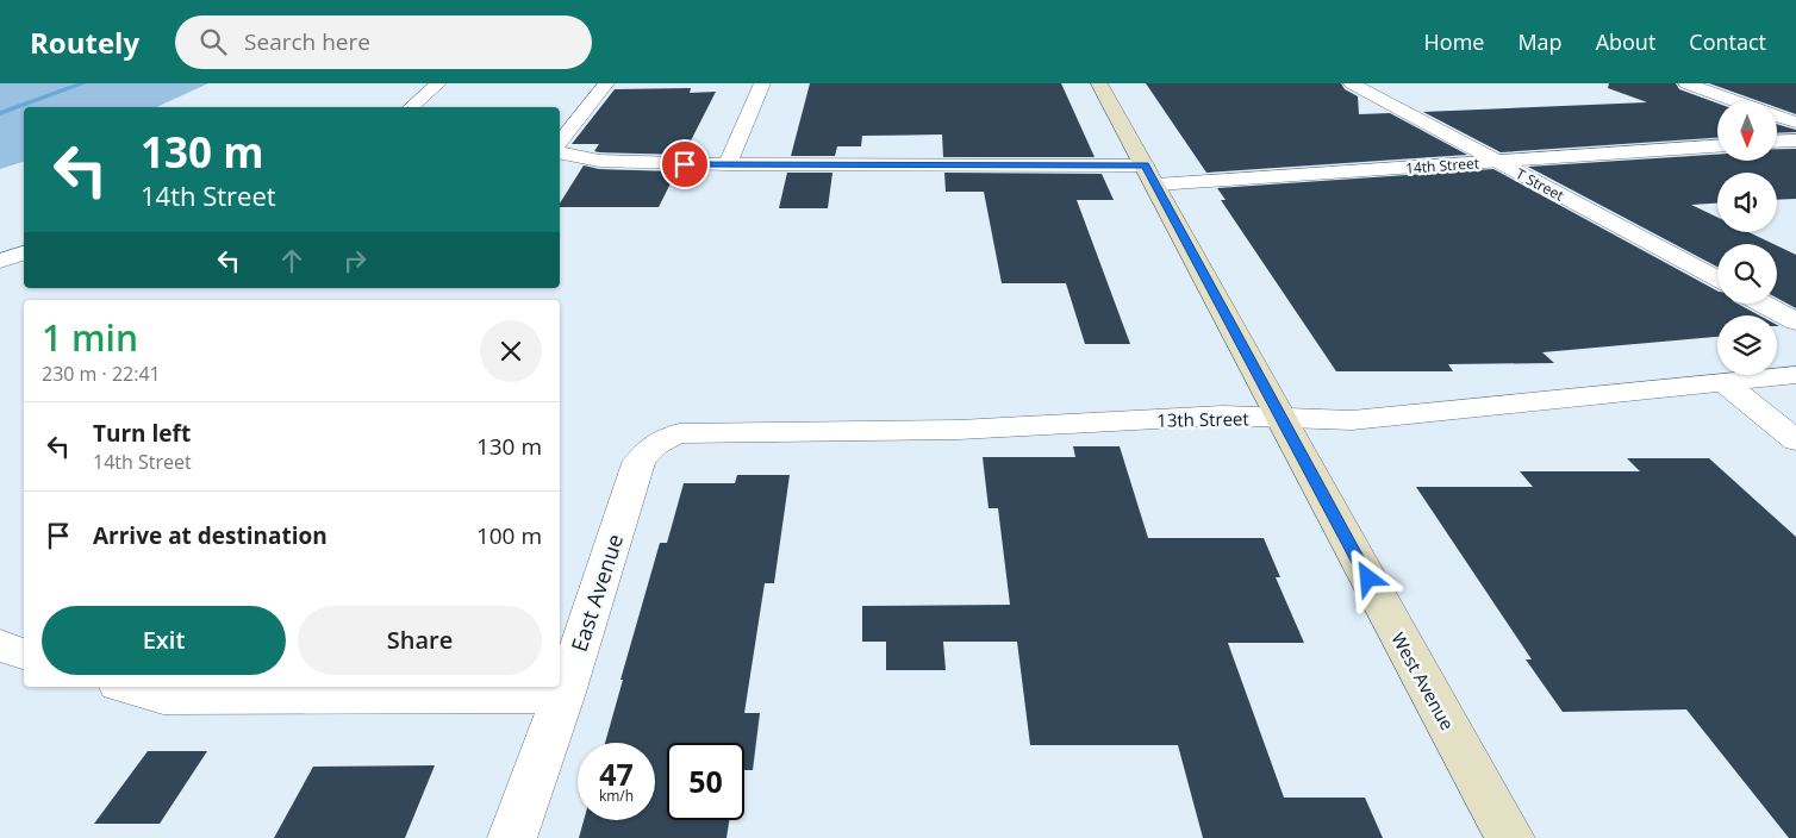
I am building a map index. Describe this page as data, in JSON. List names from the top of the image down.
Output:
{
  "streets": {
    "main road": ["West Avenue"],
    "street": [
      "14th Street",
      "T Street",
      "13th Street",
      "East Avenue"
    ]
  },
  "crossings": [
    ["14th Street", "T Street"],
    ["14th Street", "West Avenue"],
    ["13th Street", "East Avenue"],
    ["13th Street", "West Avenue"]
  ],
  "north": "bottom",
  "page": {
    "header": "Routely",
    "search": "Search here",
    "nav": [
      "Home",
      "Map",
      "About",
      "Contact"
    ],
    "turn": ["130 m", "14th Street"],
    "heading": ["1 min", "230 m · 22:41"],
    "list": [
      {
        "name": "Turn left",
        "note": "14th Street",
        "value": "130 m"
      },
      {
        "name": "Arrive at destination",
        "value": "100 m"
      }
    ],
    "buttons": ["Exit", "Share"],
    "speed": "47 km/h",
    "limit": "50"
  }
}
